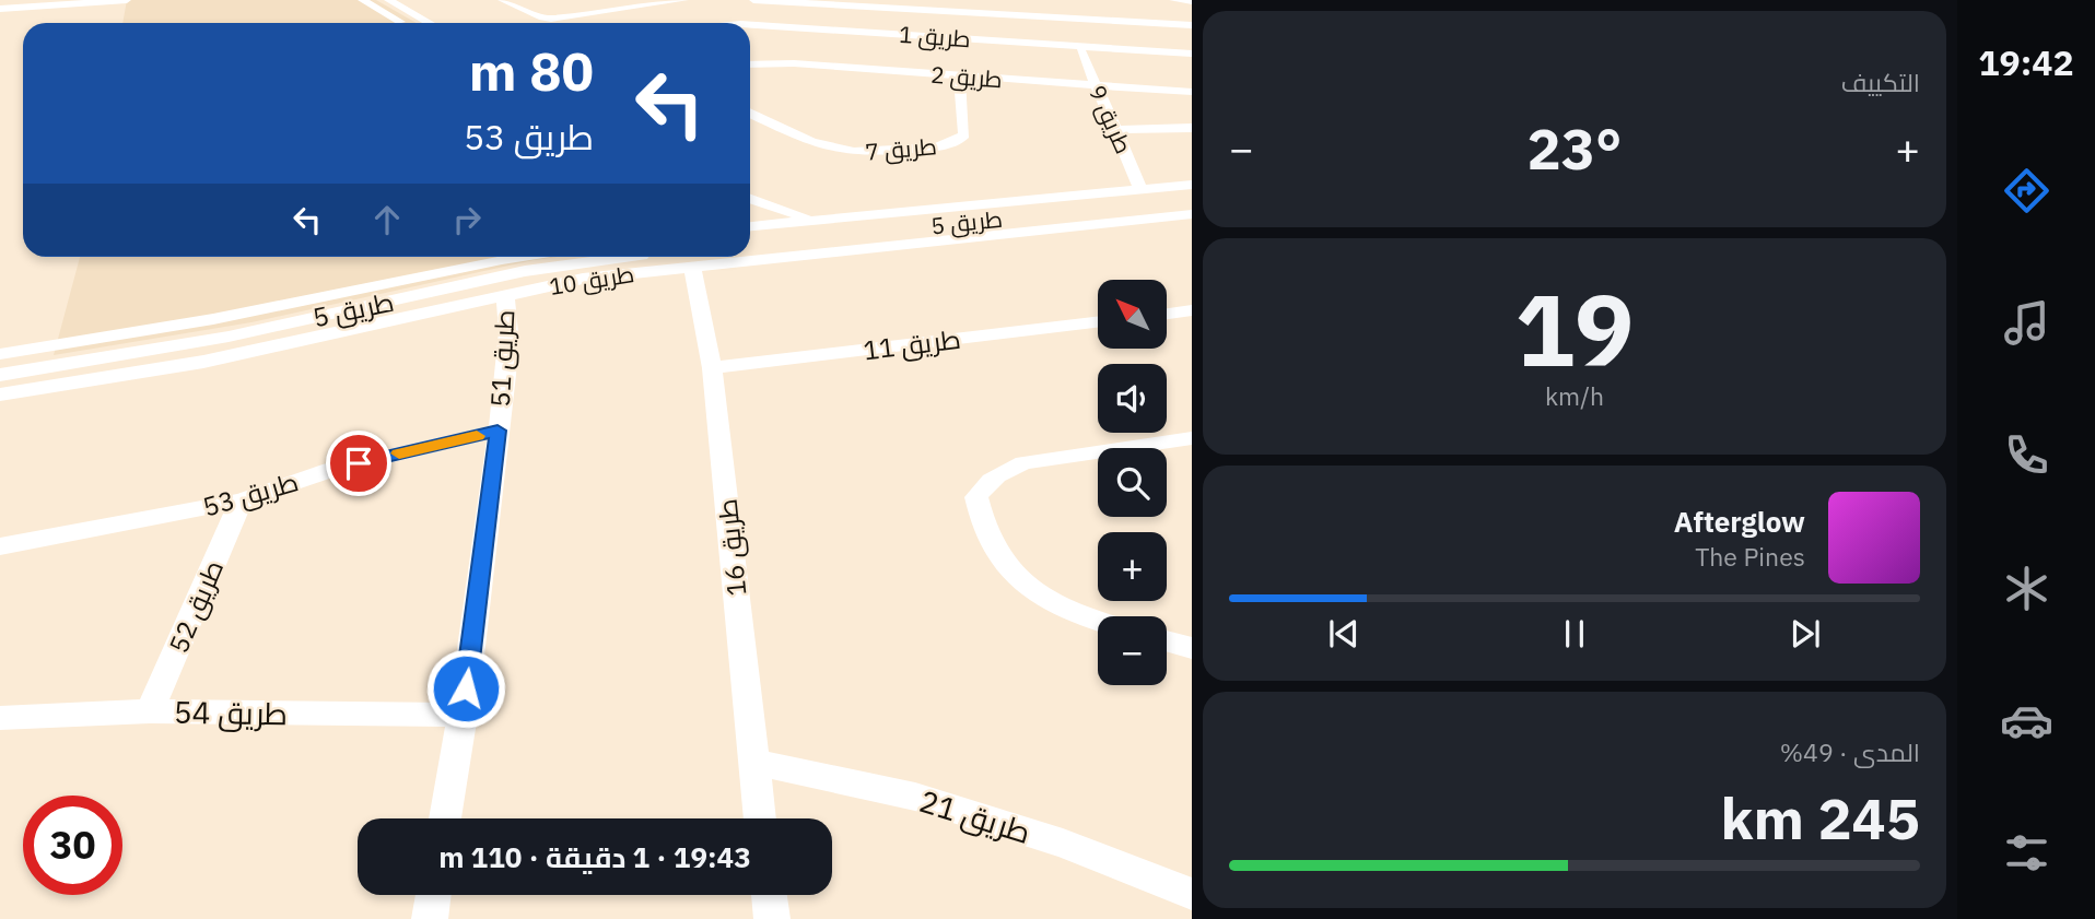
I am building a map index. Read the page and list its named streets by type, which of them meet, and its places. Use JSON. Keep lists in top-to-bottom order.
{
  "streets": {
    "street": [
      "طريق 1",
      "طريق 2",
      "طريق 9",
      "طريق 7",
      "طريق 5",
      "طريق 11",
      "طريق 51",
      "طريق 53",
      "طريق 16",
      "طريق 52",
      "طريق 54",
      "طريق 21"
    ]
  },
  "crossings": [
    ["طريق 1", "طريق 9"],
    ["طريق 2", "طريق 9"],
    ["طريق 2", "طريق 7"],
    ["طريق 9", "طريق 5"],
    ["طريق 5", "طريق 51"],
    ["طريق 5", "طريق 16"],
    ["طريق 11", "طريق 16"],
    ["طريق 51", "طريق 53"],
    ["طريق 51", "طريق 54"],
    ["طريق 53", "طريق 52"],
    ["طريق 16", "طريق 21"],
    ["طريق 52", "طريق 54"]
  ],
  "north": "top left",
  "page": {
    "tabs": "19:42",
    "tile": [
      "التكييف",
      ["19", "km/h"],
      ["المدى · 49%", "245 km"]
    ],
    "turn": ["80 m", "طريق 53"],
    "heat": ["−", "23°", "+"],
    "map_buttons": ["+", "−"],
    "song": ["Afterglow", "The Pines"],
    "limit": "30",
    "trip": "19:43 · 1 دقيقة · 110 m"
  }
}
